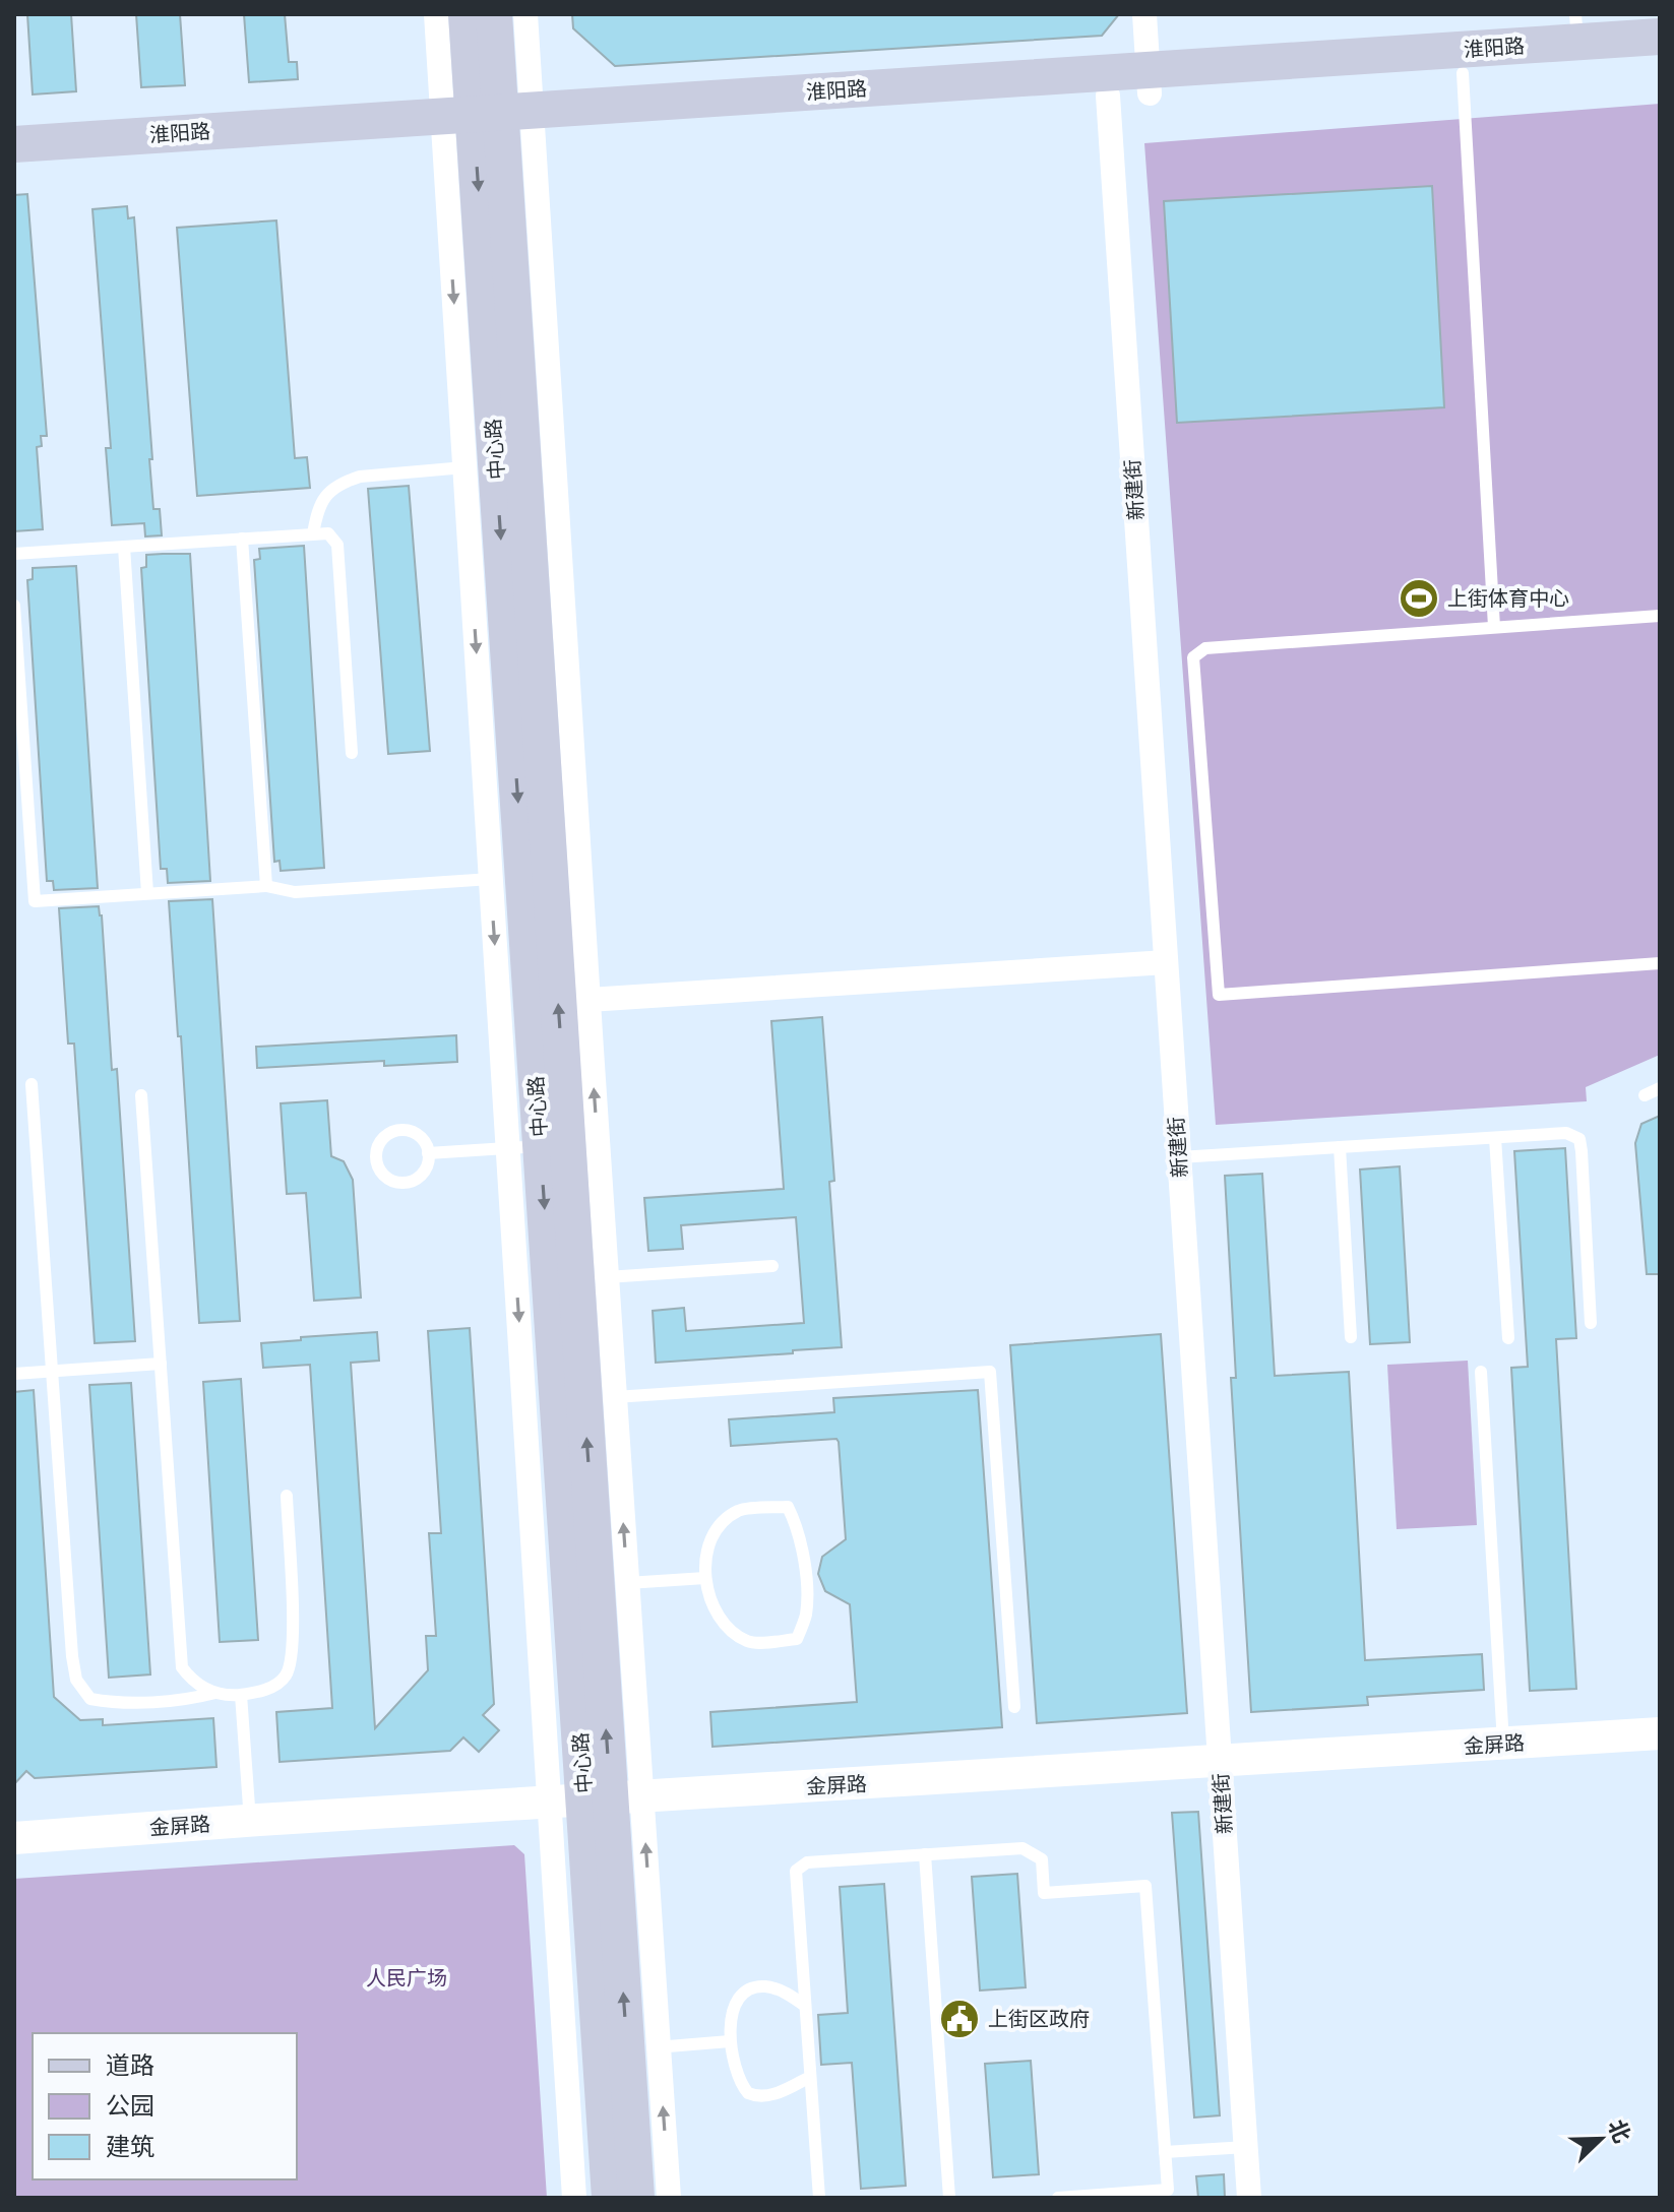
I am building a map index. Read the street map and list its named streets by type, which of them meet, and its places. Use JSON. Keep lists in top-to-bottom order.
{
  "streets": {
    "main road": ["淮阳路", "中心路"],
    "street": ["新建街", "金屏路"]
  },
  "crossings": [
    ["淮阳路", "中心路"],
    ["淮阳路", "新建街"],
    ["中心路", "金屏路"],
    ["新建街", "金屏路"]
  ],
  "parks": ["人民广场"],
  "places": {
    "sports": ["上街体育中心"],
    "public building": ["上街区政府"]
  },
  "legend": ["道路", "公园", "建筑"],
  "north": "top right"
}
